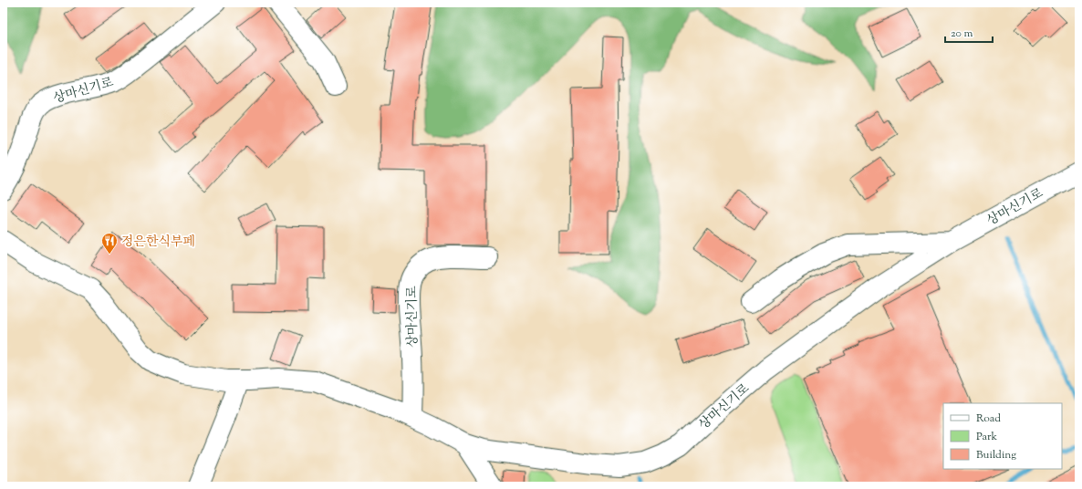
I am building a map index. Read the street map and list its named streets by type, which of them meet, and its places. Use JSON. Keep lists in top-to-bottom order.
{
  "streets": {
    "street": ["상마신기로"]
  },
  "places": {
    "restaurant": ["정은한식부페"]
  },
  "legend": ["Road", "Park", "Building"],
  "scale_bar": "20 m"
}
